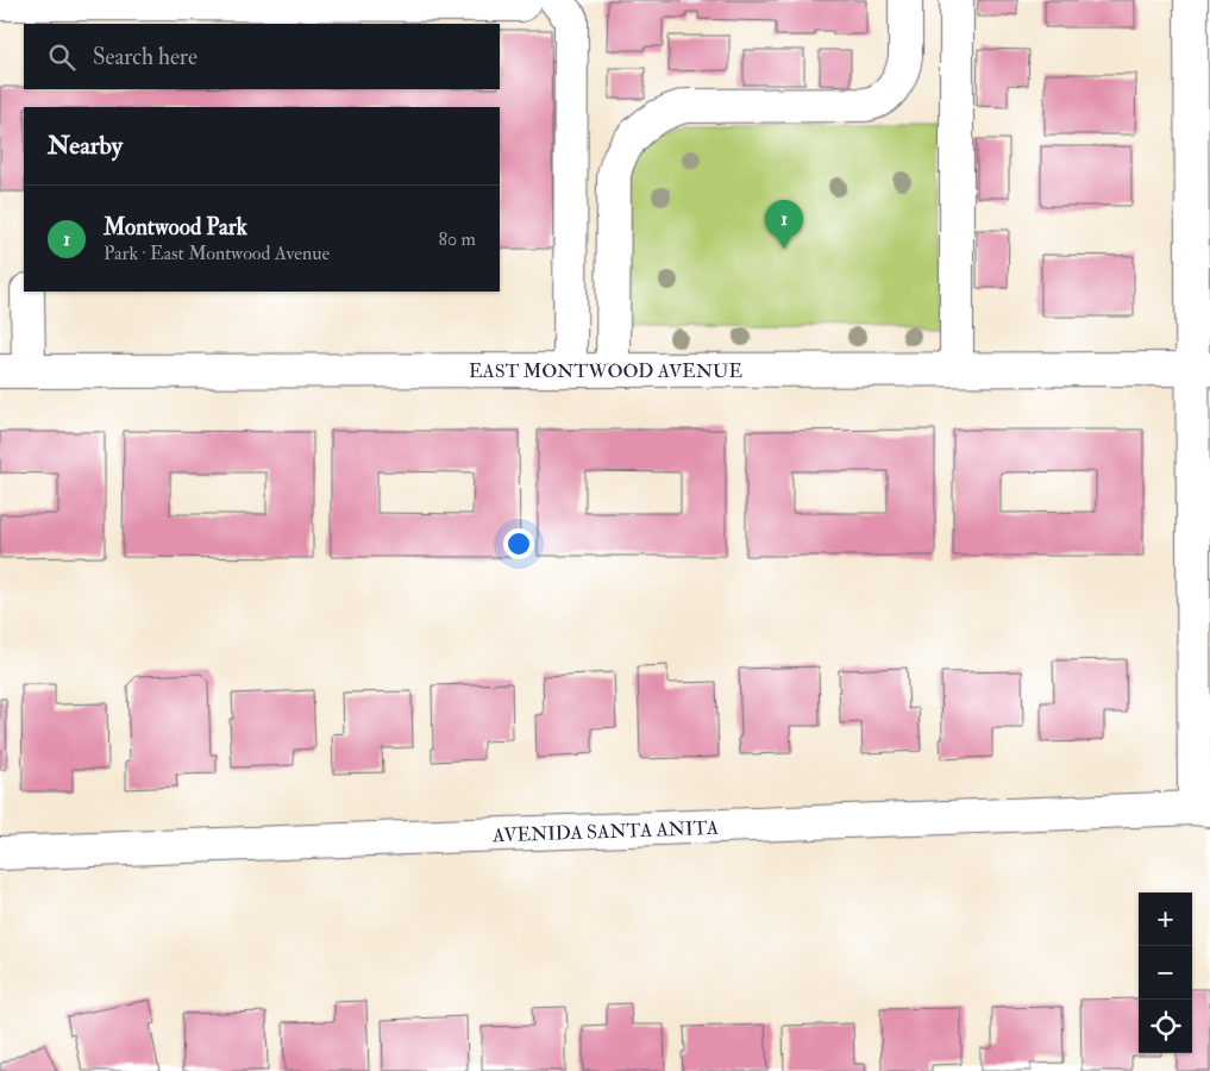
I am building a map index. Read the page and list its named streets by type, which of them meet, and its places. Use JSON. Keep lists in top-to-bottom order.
{
  "streets": {
    "street": ["EAST MONTWOOD AVENUE", "AVENIDA SANTA ANITA"]
  },
  "page": {
    "search": "Search here",
    "heading": "Nearby",
    "list": [
      {
        "mark": "1",
        "name": "Montwood Park",
        "note": "Park · East Montwood Avenue",
        "value": "80 m"
      }
    ],
    "pins": "1",
    "map_buttons": ["+", "−"]
  }
}
